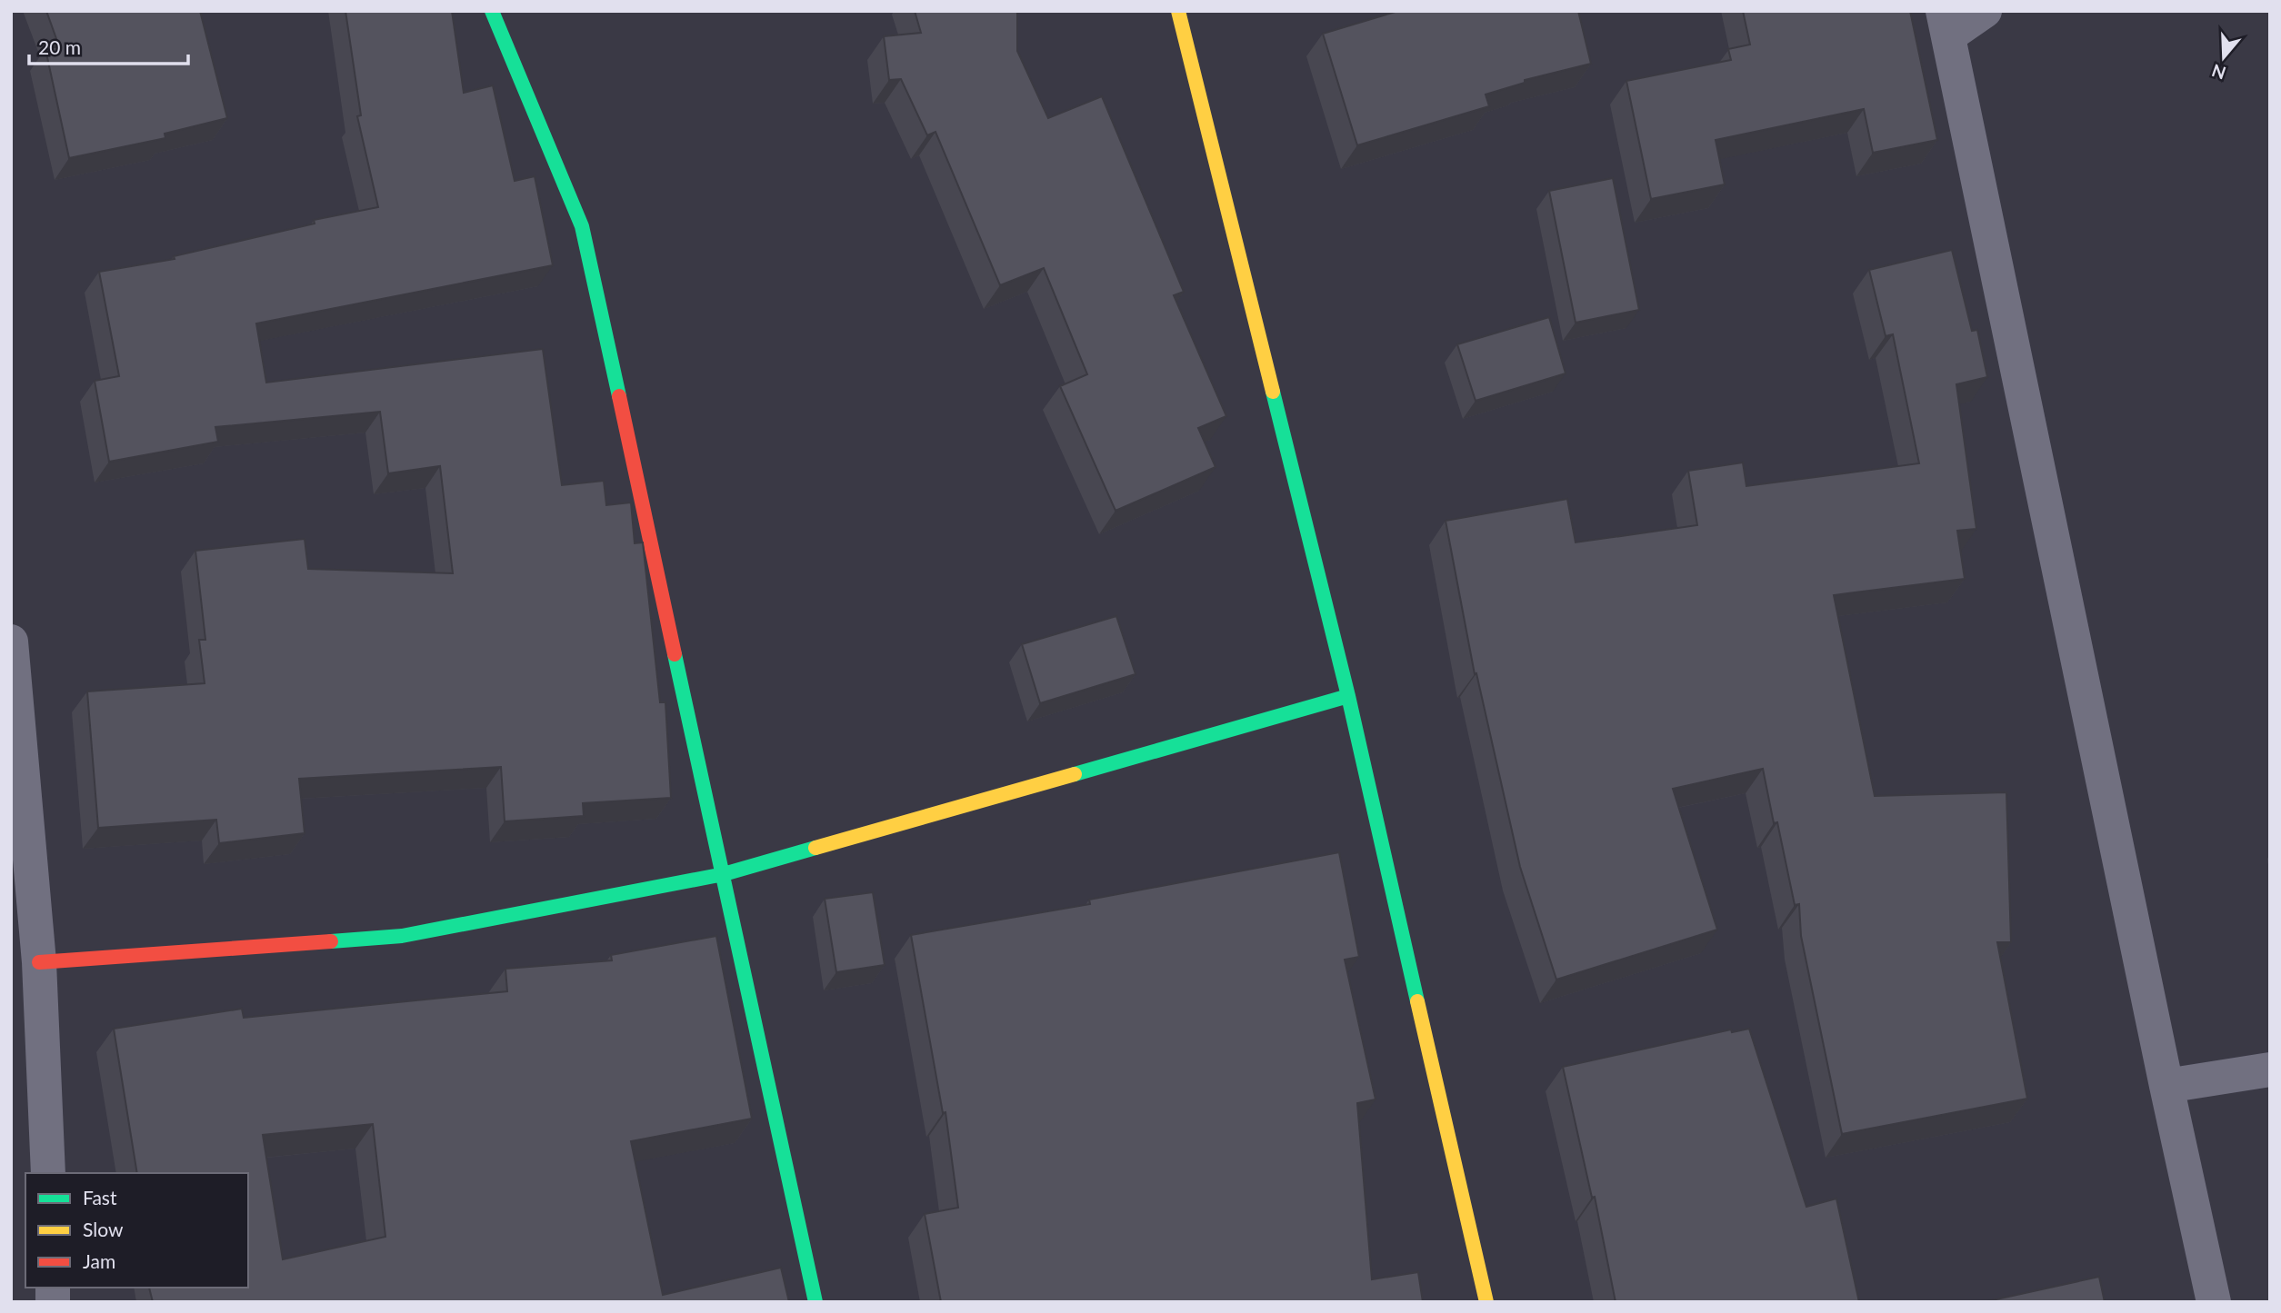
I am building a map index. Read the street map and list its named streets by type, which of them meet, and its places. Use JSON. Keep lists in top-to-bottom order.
{
  "legend": ["Fast", "Slow", "Jam"],
  "scale_bar": "20 m",
  "north": "bottom"
}
